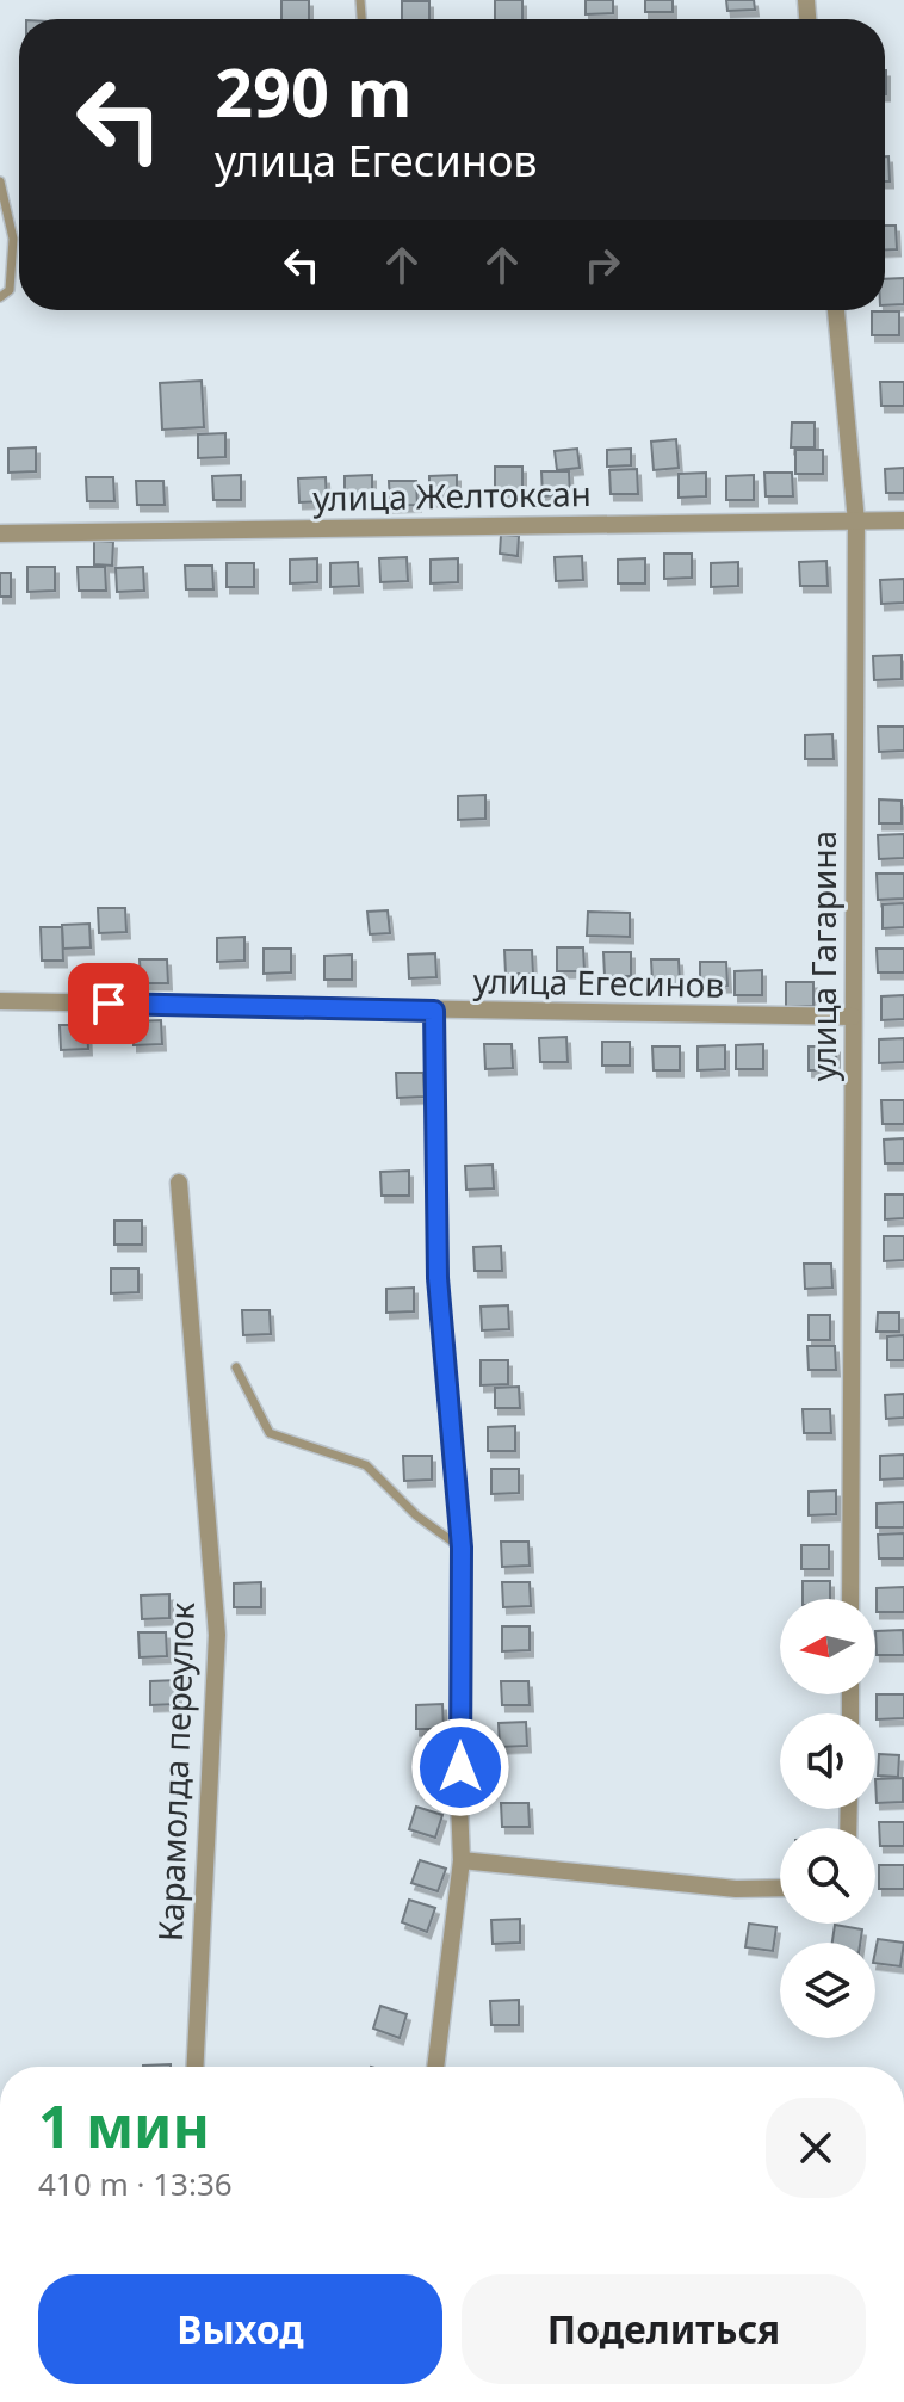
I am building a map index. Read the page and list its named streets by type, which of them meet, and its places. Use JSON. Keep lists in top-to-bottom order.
{
  "streets": {
    "street": [
      "улица Желтоксан",
      "улица Гагарина",
      "улица Егесинов",
      "Карамолда переулок"
    ]
  },
  "crossings": [
    ["улица Желтоксан", "улица Гагарина"],
    ["улица Гагарина", "улица Егесинов"]
  ],
  "north": "left",
  "page": {
    "turn": ["290 m", "улица Егесинов"],
    "heading": ["1 мин", "410 m · 13:36"],
    "buttons": ["Выход", "Поделиться"]
  }
}
